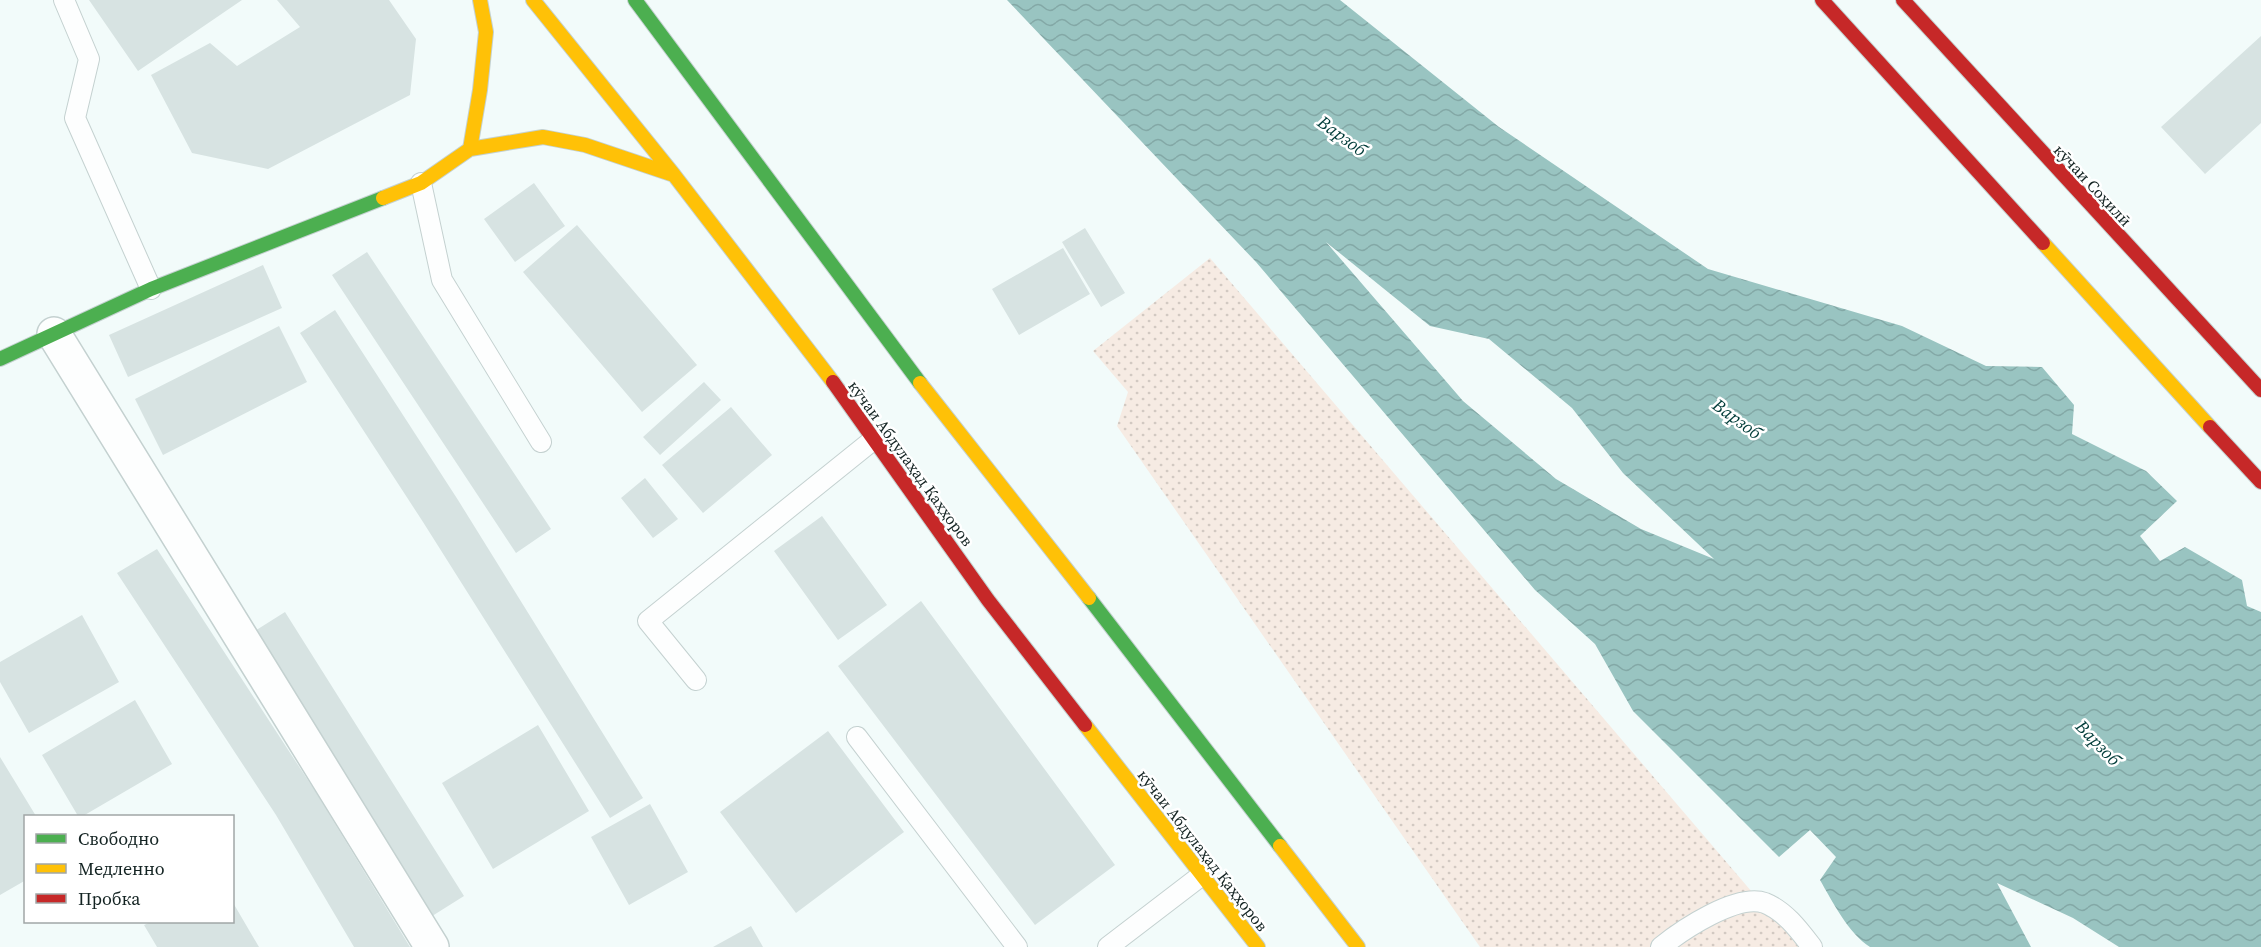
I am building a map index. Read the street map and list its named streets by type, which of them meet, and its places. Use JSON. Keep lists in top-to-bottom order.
{
  "streets": {
    "main road": ["кӯчаи Соҳилӣ", "кӯчаи Абдулаҳад Қаҳҳоров"]
  },
  "water": ["Варзоб"],
  "legend": ["Свободно", "Медленно", "Пробка"]
}
